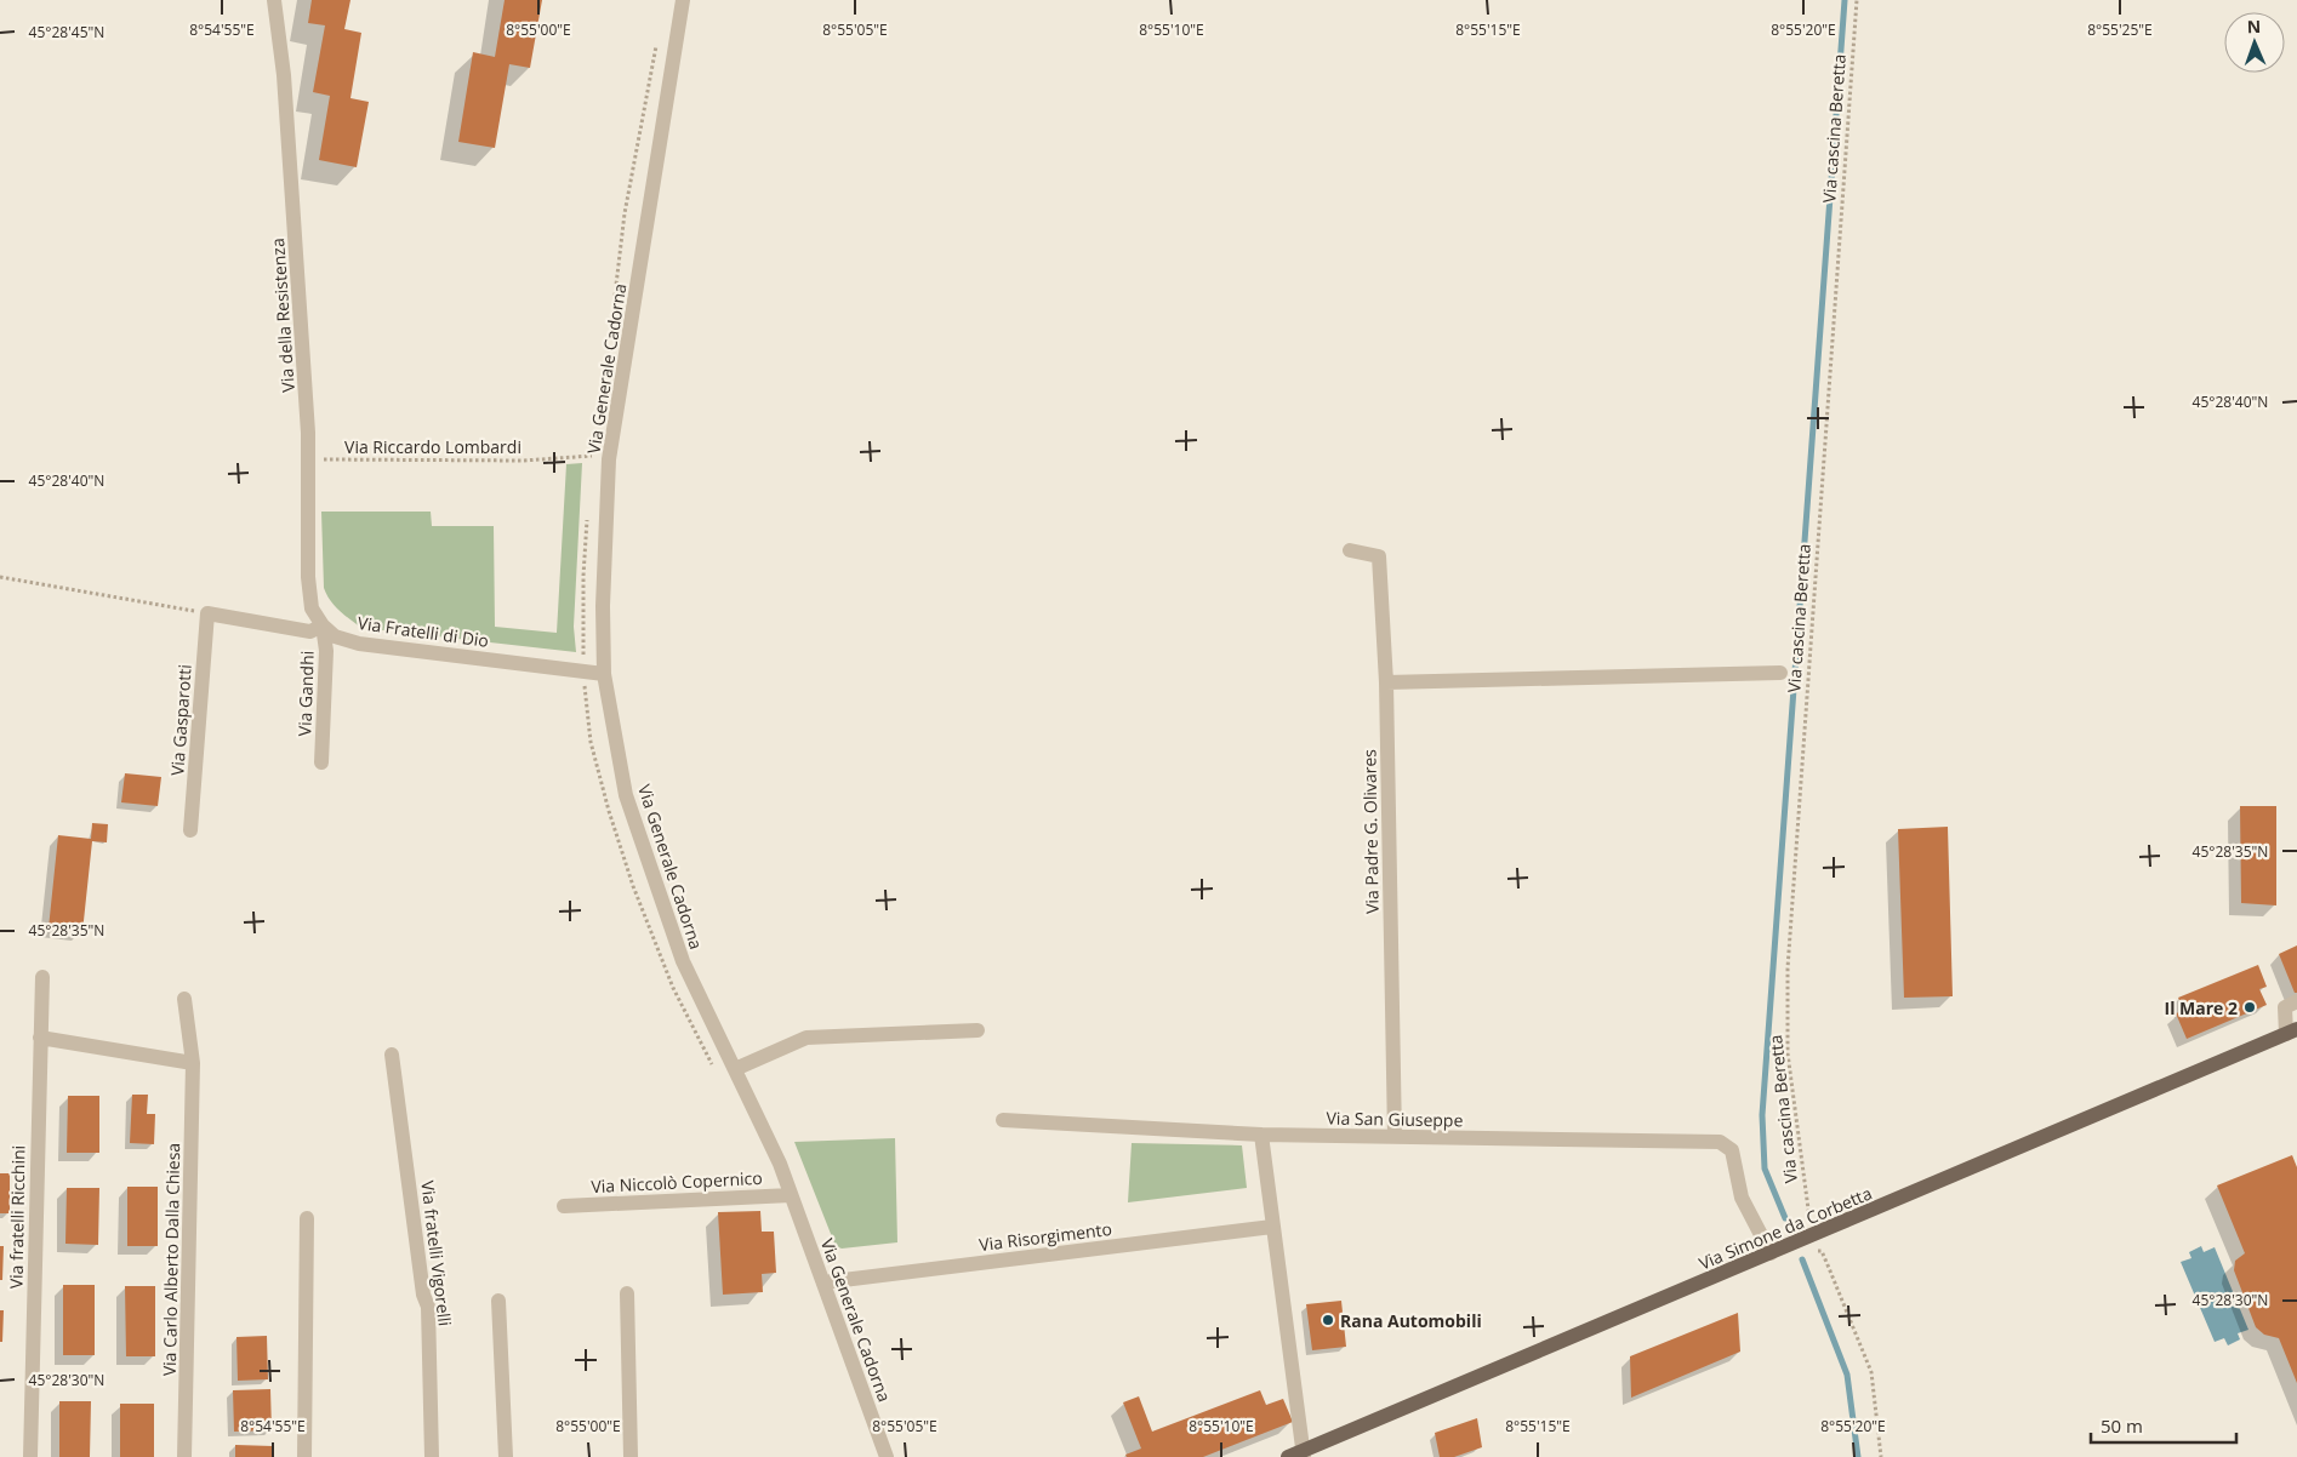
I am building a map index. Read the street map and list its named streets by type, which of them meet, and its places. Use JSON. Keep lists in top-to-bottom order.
{
  "streets": {
    "main road": ["Via Simone da Corbetta"],
    "street": [
      "Via della Resistenza",
      "Via Generale Cadorna",
      "Via Fratelli di Dio",
      "Via Gandhi",
      "Via Gasparotti",
      "Via Padre G. Olivares",
      "Via San Giuseppe",
      "Via Niccolò Copernico",
      "Via fratelli Ricchini",
      "Via Risorgimento",
      "Via fratelli Vigorelli",
      "Via Carlo Alberto Dalla Chiesa"
    ],
    "path": ["Via cascina Beretta", "Via Riccardo Lombardi"]
  },
  "crossings": [
    ["Via cascina Beretta", "Via Simone da Corbetta"],
    ["Via della Resistenza", "Via Riccardo Lombardi"],
    ["Via della Resistenza", "Via Fratelli di Dio"],
    ["Via della Resistenza", "Via Gandhi"],
    ["Via Generale Cadorna", "Via Fratelli di Dio"],
    ["Via Generale Cadorna", "Via Niccolò Copernico"],
    ["Via Generale Cadorna", "Via Risorgimento"],
    ["Via Fratelli di Dio", "Via Gandhi"],
    ["Via Padre G. Olivares", "Via San Giuseppe"],
    ["Via San Giuseppe", "Via Simone da Corbetta"]
  ],
  "places": ["Il Mare 2", "Rana Automobili"],
  "scale_bar": "50 m",
  "north": "top",
  "coordinates": [
    "8°54'55\"E",
    "8°55'00\"E",
    "8°55'05\"E",
    "8°55'10\"E",
    "8°55'15\"E",
    "8°55'20\"E",
    "8°55'25\"E",
    "45°28'45\"N",
    "45°28'40\"N",
    "45°28'35\"N",
    "45°28'30\"N"
  ]
}
